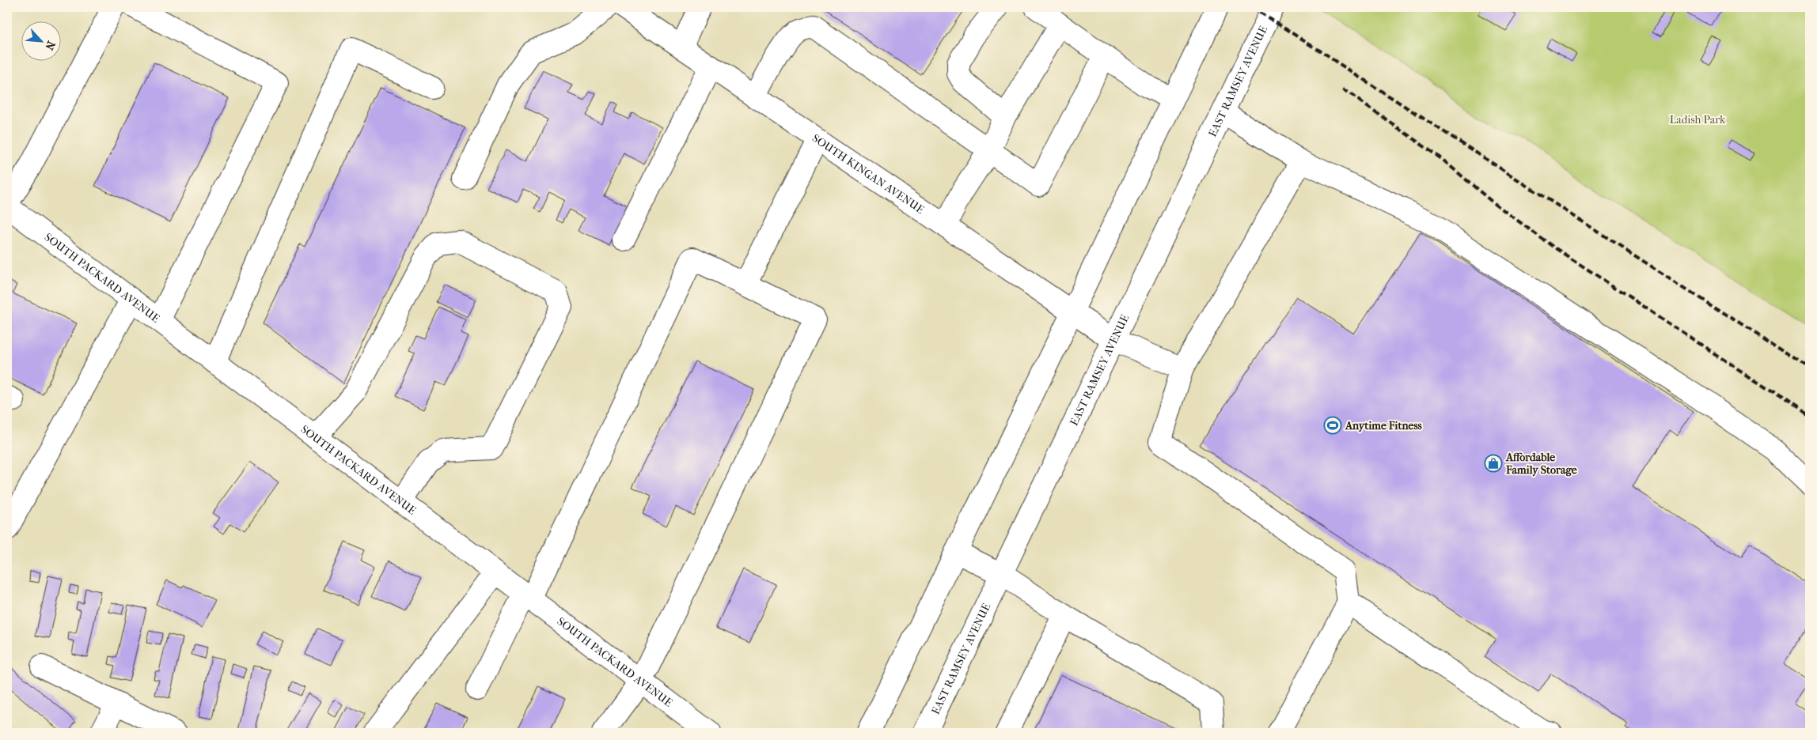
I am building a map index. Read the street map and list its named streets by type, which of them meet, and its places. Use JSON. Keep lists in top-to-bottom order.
{
  "streets": {
    "street": ["EAST RAMSEY AVENUE", "SOUTH KINGAN AVENUE", "SOUTH PACKARD AVENUE"]
  },
  "crossings": [
    ["EAST RAMSEY AVENUE", "SOUTH KINGAN AVENUE"]
  ],
  "parks": ["Ladish Park"],
  "places": {
    "sports": ["Anytime Fitness"],
    "shop": ["Affordable Family Storage"]
  },
  "north": "bottom right"
}
